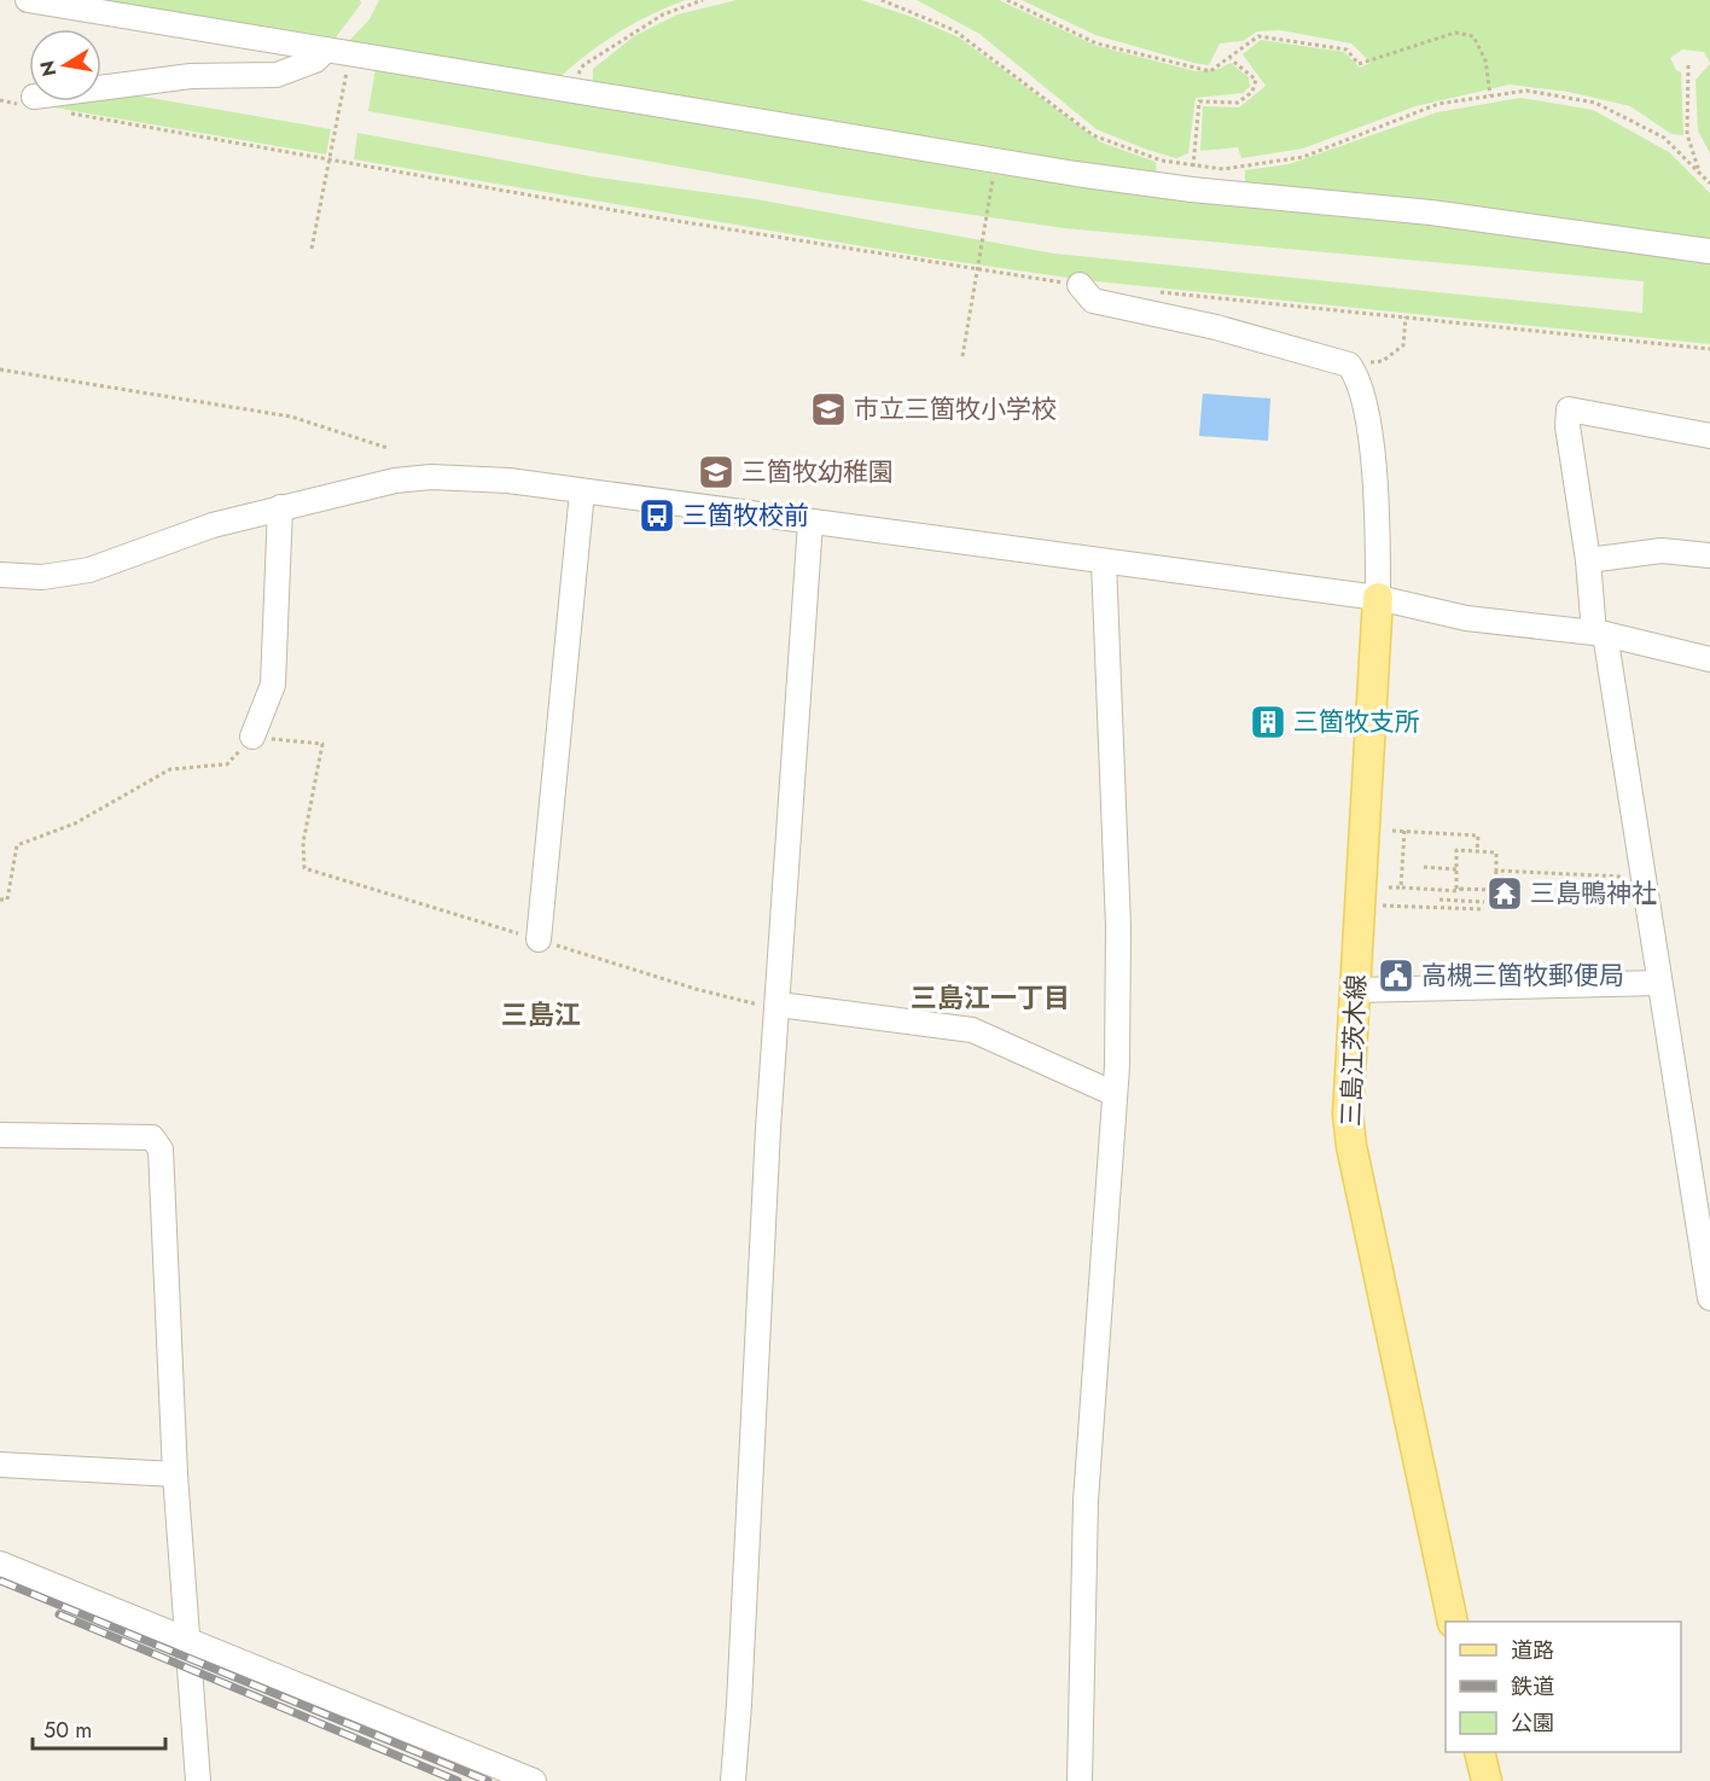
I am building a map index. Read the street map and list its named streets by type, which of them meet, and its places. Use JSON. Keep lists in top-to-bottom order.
{
  "streets": {
    "main road": ["三島江茨木線"]
  },
  "districts": ["三島江一丁目", "三島江"],
  "places": {
    "school or university": ["市立三箇牧小学校", "三箇牧幼稚園"],
    "bus stop": ["三箇牧校前"],
    "building": ["三箇牧支所"],
    "temple": ["三島鴨神社"],
    "public building": ["高槻三箇牧郵便局"]
  },
  "legend": ["道路", "鉄道", "公園"],
  "scale_bar": "50 m",
  "north": "left"
}
